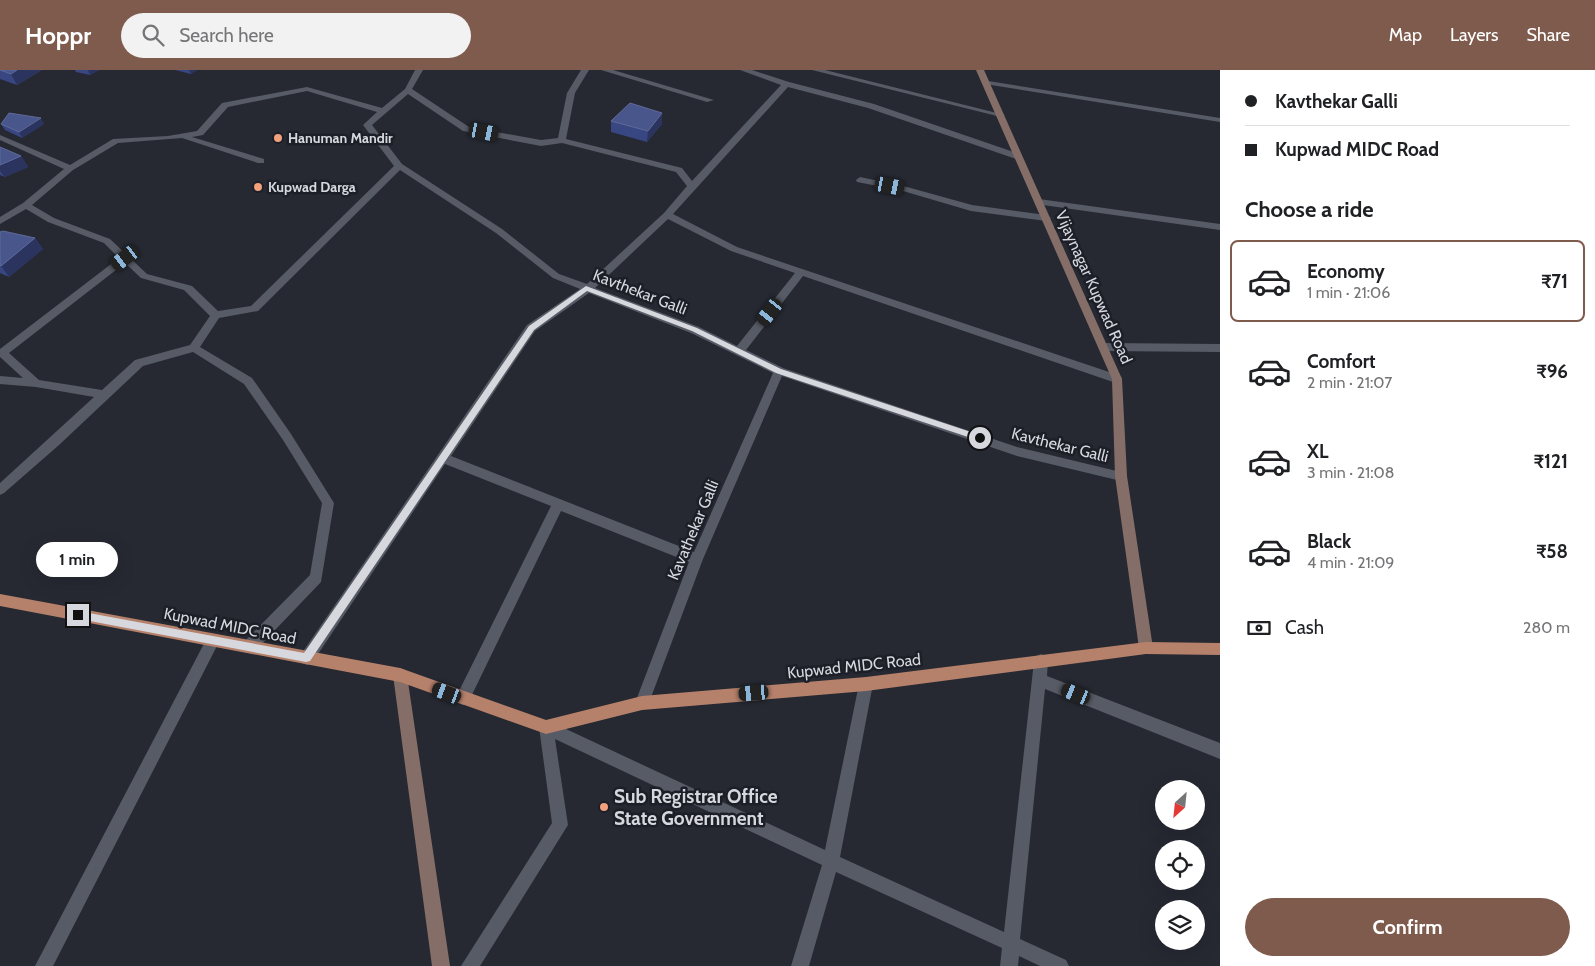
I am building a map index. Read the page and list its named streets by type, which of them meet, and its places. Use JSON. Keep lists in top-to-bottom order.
{
  "streets": {
    "main road": ["Kupwad MIDC Road"],
    "street": ["Vijaynagar Kupwad Road", "Kavthekar Galli", "Kavathekar Galli"]
  },
  "crossings": [
    ["Vijaynagar Kupwad Road", "Kavthekar Galli"],
    ["Vijaynagar Kupwad Road", "Kupwad MIDC Road"],
    ["Kavthekar Galli", "Kavathekar Galli"],
    ["Kavathekar Galli", "Kupwad MIDC Road"]
  ],
  "places": ["Hanuman Mandir", "Kupwad Darga", "Sub Registrar Office State Government"],
  "north": "bottom left",
  "page": {
    "header": "Hoppr",
    "search": "Search here",
    "nav": ["Map", "Layers", "Share"],
    "banner": ["Kavthekar Galli", "Kupwad MIDC Road"],
    "heading": "Choose a ride",
    "list": [
      {
        "name": "Economy",
        "note": "1 min · 21:06",
        "value": "₹71"
      },
      {
        "name": "Comfort",
        "note": "2 min · 21:07",
        "value": "₹96"
      },
      {
        "name": "XL",
        "note": "3 min · 21:08",
        "value": "₹121"
      },
      {
        "name": "Black",
        "note": "4 min · 21:09",
        "value": "₹58"
      }
    ],
    "bubble": "1 min",
    "pay": ["Cash", "280 m"],
    "buttons": "Confirm"
  }
}
